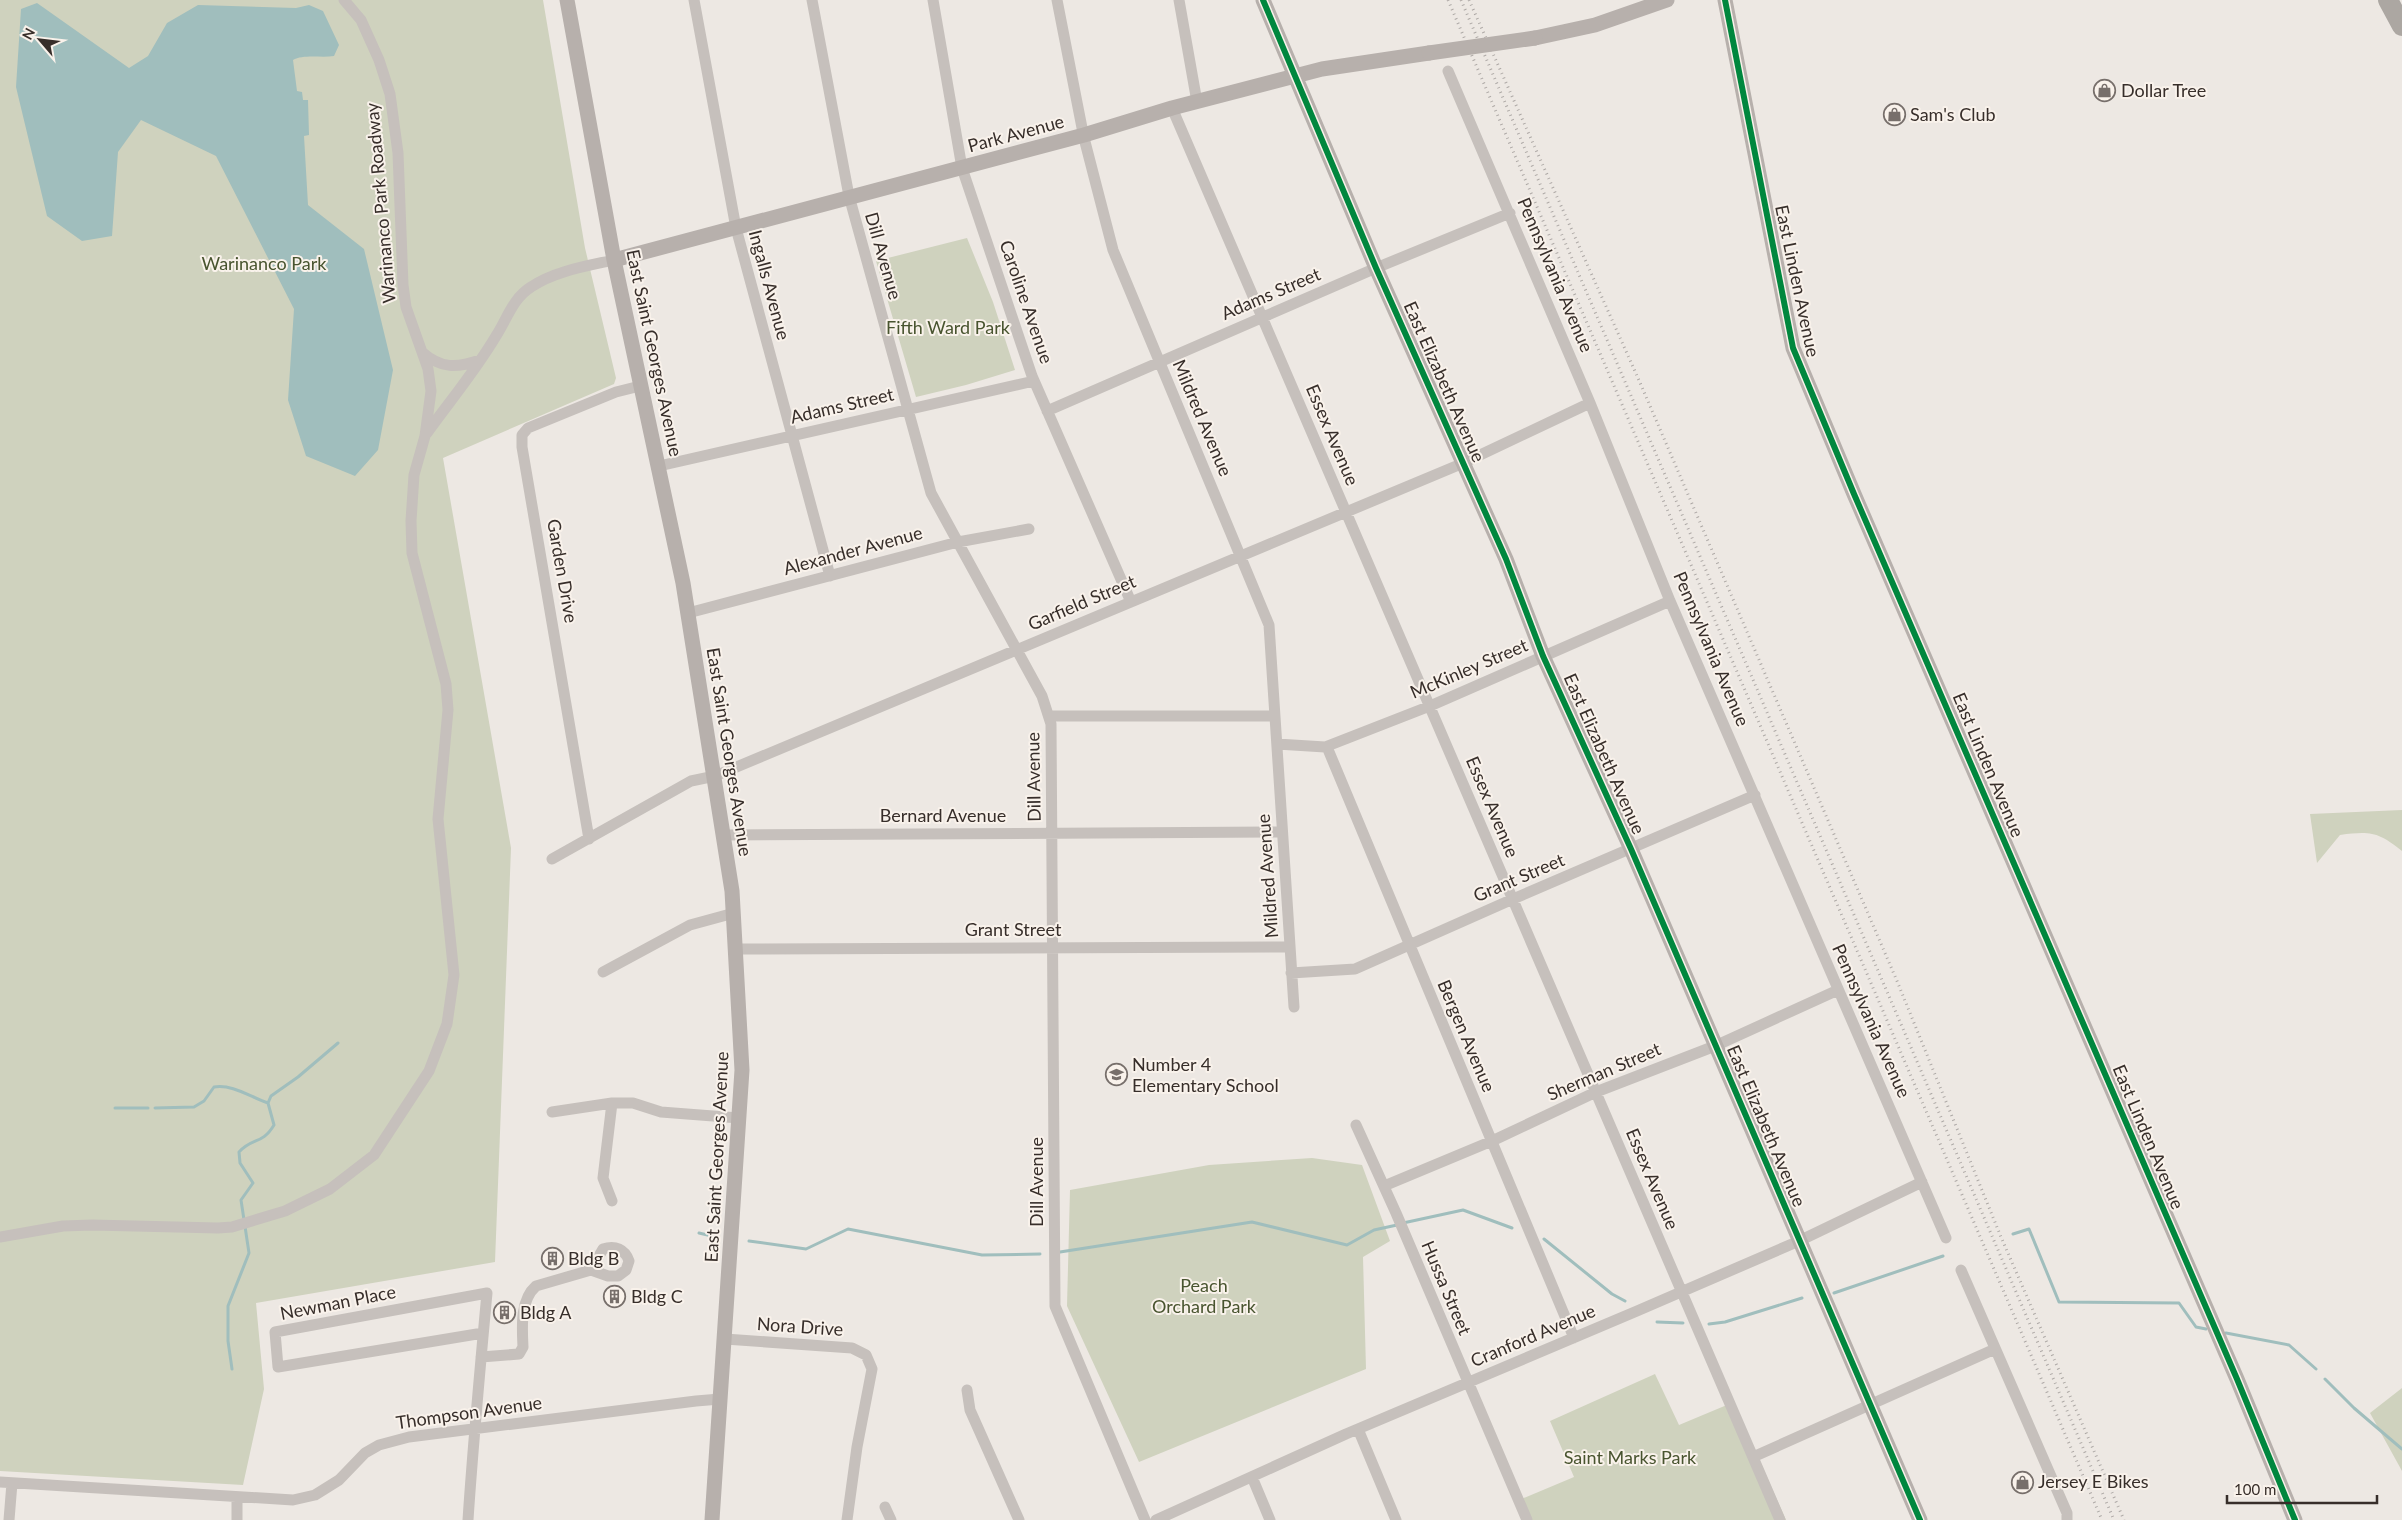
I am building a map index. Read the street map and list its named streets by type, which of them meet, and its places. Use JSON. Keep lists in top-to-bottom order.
{
  "streets": {
    "street": [
      "Park Avenue",
      "Warinanco Park Roadway",
      "Dill Avenue",
      "Pennsylvania Avenue",
      "East Linden Avenue",
      "Ingalls Avenue",
      "Adams Street",
      "Caroline Avenue",
      "East Saint Georges Avenue",
      "East Elizabeth Avenue",
      "Mildred Avenue",
      "Essex Avenue",
      "Alexander Avenue",
      "Garden Drive",
      "Garfield Street",
      "McKinley Street",
      "Bernard Avenue",
      "Grant Street",
      "Bergen Avenue",
      "Sherman Street",
      "Hussa Street",
      "Newman Place",
      "Nora Drive",
      "Cranford Avenue",
      "Thompson Avenue"
    ]
  },
  "crossings": [
    ["Park Avenue", "Warinanco Park Roadway"],
    ["Park Avenue", "Dill Avenue"],
    ["Park Avenue", "Ingalls Avenue"],
    ["Park Avenue", "Caroline Avenue"],
    ["Park Avenue", "East Saint Georges Avenue"],
    ["Park Avenue", "East Elizabeth Avenue"],
    ["Park Avenue", "Mildred Avenue"],
    ["Park Avenue", "Essex Avenue"],
    ["Warinanco Park Roadway", "East Saint Georges Avenue"],
    ["Dill Avenue", "Adams Street"],
    ["Dill Avenue", "Alexander Avenue"],
    ["Dill Avenue", "Garfield Street"],
    ["Dill Avenue", "Bernard Avenue"],
    ["Dill Avenue", "Grant Street"],
    ["Pennsylvania Avenue", "Adams Street"],
    ["Pennsylvania Avenue", "Garfield Street"],
    ["Pennsylvania Avenue", "McKinley Street"],
    ["Pennsylvania Avenue", "Grant Street"],
    ["Pennsylvania Avenue", "Sherman Street"],
    ["Pennsylvania Avenue", "Cranford Avenue"],
    ["Ingalls Avenue", "Adams Street"],
    ["Ingalls Avenue", "Alexander Avenue"],
    ["Adams Street", "Caroline Avenue"],
    ["Adams Street", "East Saint Georges Avenue"],
    ["Adams Street", "East Elizabeth Avenue"],
    ["Adams Street", "Mildred Avenue"],
    ["Adams Street", "Essex Avenue"],
    ["Caroline Avenue", "Garfield Street"],
    ["East Saint Georges Avenue", "Alexander Avenue"],
    ["East Saint Georges Avenue", "Garden Drive"],
    ["East Saint Georges Avenue", "Garfield Street"],
    ["East Saint Georges Avenue", "Bernard Avenue"],
    ["East Saint Georges Avenue", "Grant Street"],
    ["East Saint Georges Avenue", "Nora Drive"],
    ["East Saint Georges Avenue", "Thompson Avenue"],
    ["East Elizabeth Avenue", "Garfield Street"],
    ["East Elizabeth Avenue", "McKinley Street"],
    ["East Elizabeth Avenue", "Grant Street"],
    ["East Elizabeth Avenue", "Sherman Street"],
    ["East Elizabeth Avenue", "Cranford Avenue"],
    ["Mildred Avenue", "Garfield Street"],
    ["Mildred Avenue", "McKinley Street"],
    ["Mildred Avenue", "Bernard Avenue"],
    ["Mildred Avenue", "Grant Street"],
    ["Essex Avenue", "Garfield Street"],
    ["Essex Avenue", "McKinley Street"],
    ["Essex Avenue", "Grant Street"],
    ["Essex Avenue", "Sherman Street"],
    ["Essex Avenue", "Cranford Avenue"],
    ["Garden Drive", "Garfield Street"],
    ["McKinley Street", "Bergen Avenue"],
    ["Grant Street", "Bergen Avenue"],
    ["Bergen Avenue", "Sherman Street"],
    ["Bergen Avenue", "Cranford Avenue"],
    ["Sherman Street", "Hussa Street"],
    ["Hussa Street", "Cranford Avenue"],
    ["Newman Place", "Thompson Avenue"]
  ],
  "parks": [
    "Warinanco Park",
    "Fifth Ward Park",
    "Peach Orchard Park",
    "Saint Marks Park"
  ],
  "places": {
    "shop": ["Dollar Tree", "Sam's Club", "Jersey E Bikes"],
    "school or university": ["Number 4 Elementary School"],
    "building": ["Bldg B", "Bldg C", "Bldg A"]
  },
  "scale_bar": "100 m",
  "north": "top left"
}
